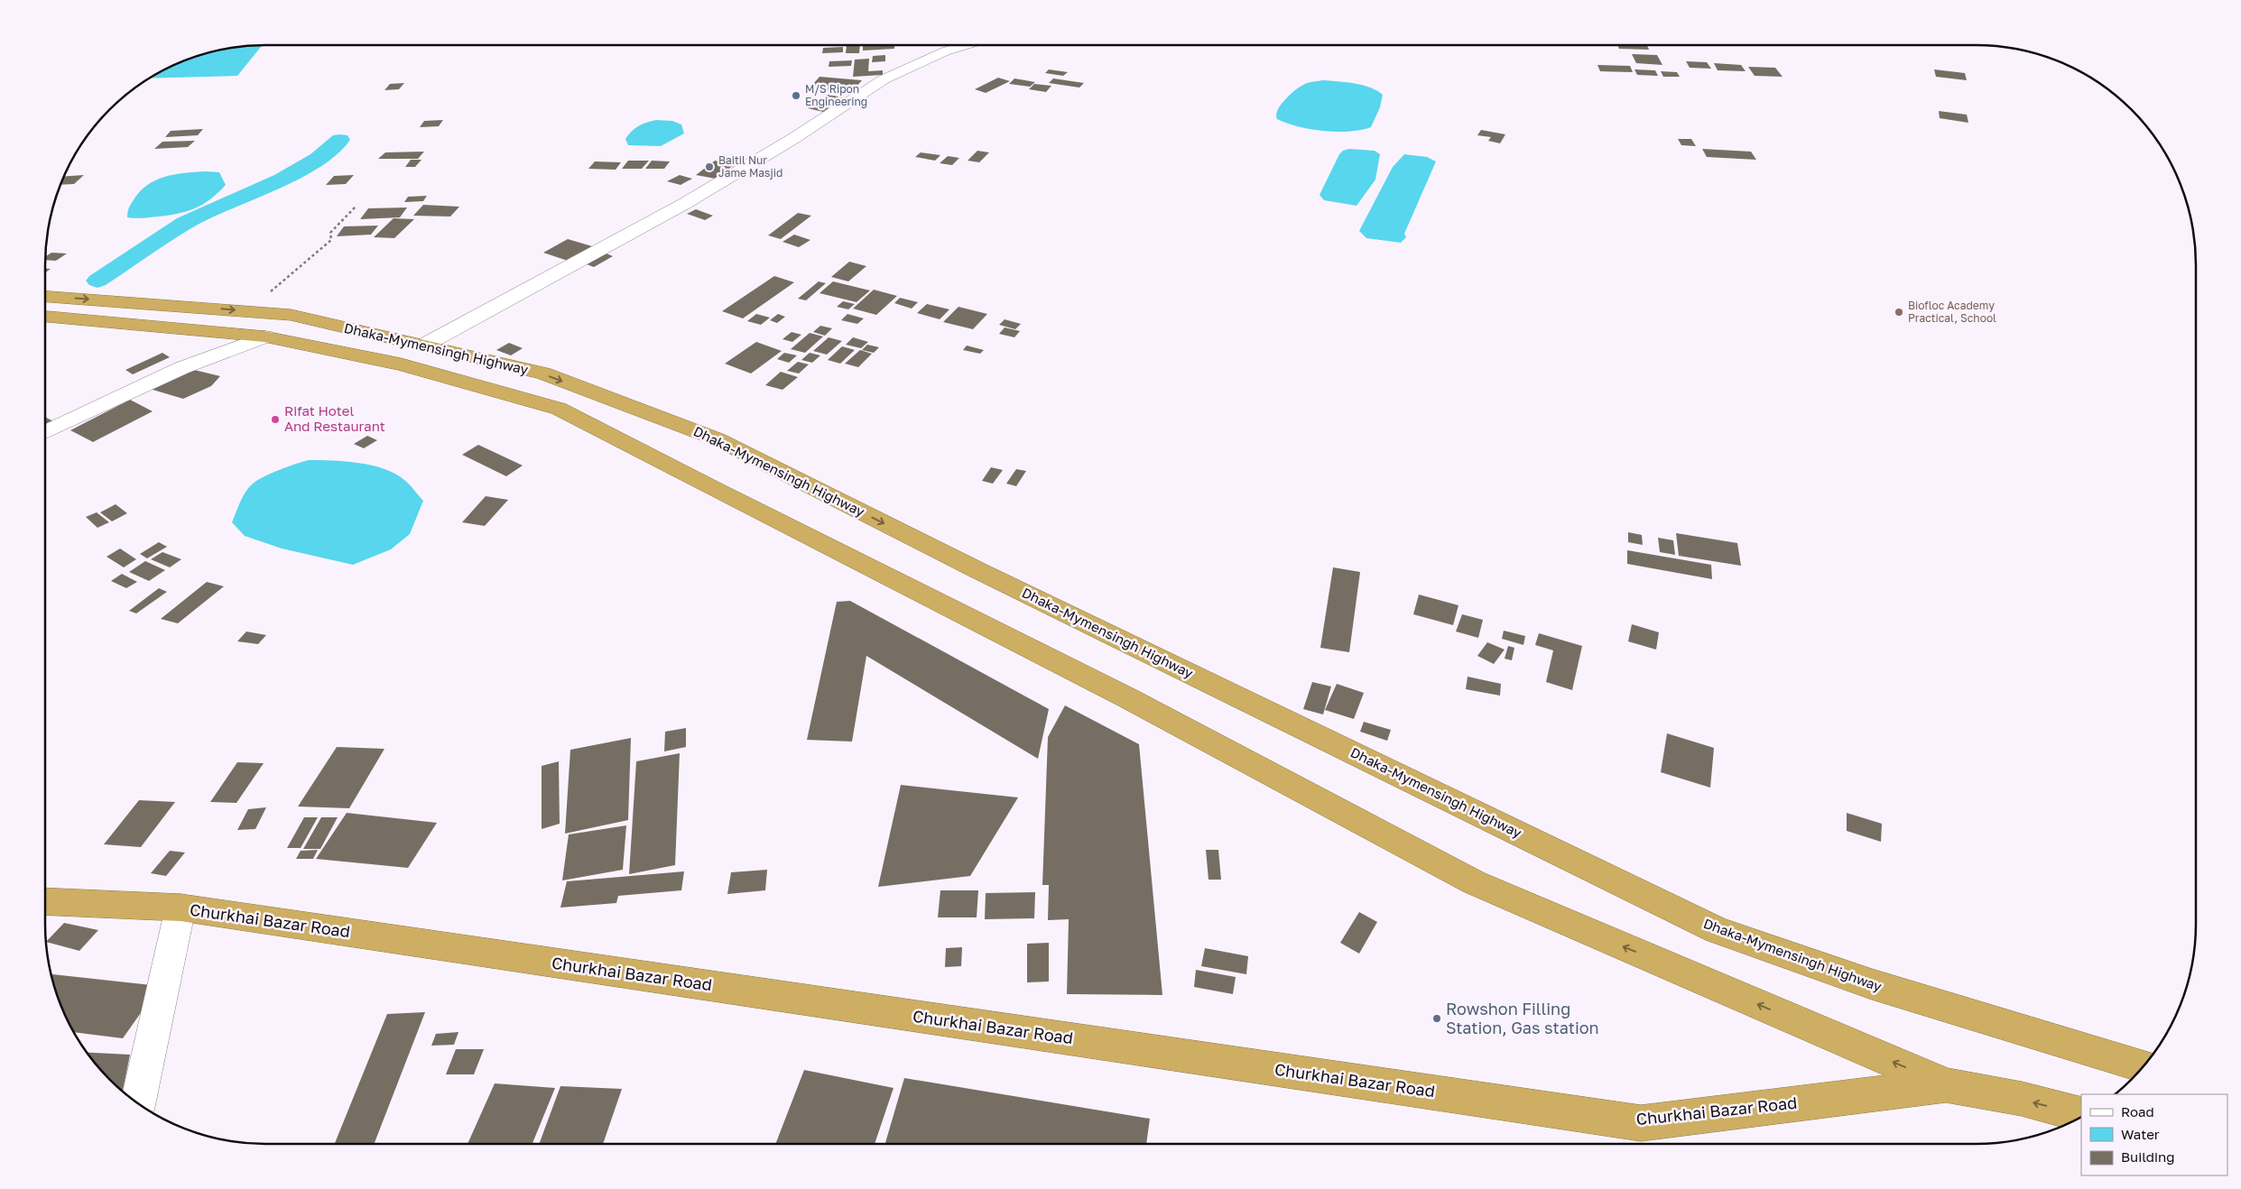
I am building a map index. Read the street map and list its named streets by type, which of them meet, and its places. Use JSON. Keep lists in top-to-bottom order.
{
  "streets": {
    "highway": ["Dhaka-Mymensingh Highway", "Churkhai Bazar Road"]
  },
  "crossings": [
    ["Dhaka-Mymensingh Highway", "Churkhai Bazar Road"]
  ],
  "places": [
    "M/S Ripon Engineering",
    "Baitil Nur Jame Masjid",
    "Biofloc Academy Practical, School",
    "Rifat Hotel And Restaurant",
    "Rowshon Filling Station, Gas station"
  ],
  "legend": ["Road", "Water", "Building"]
}
